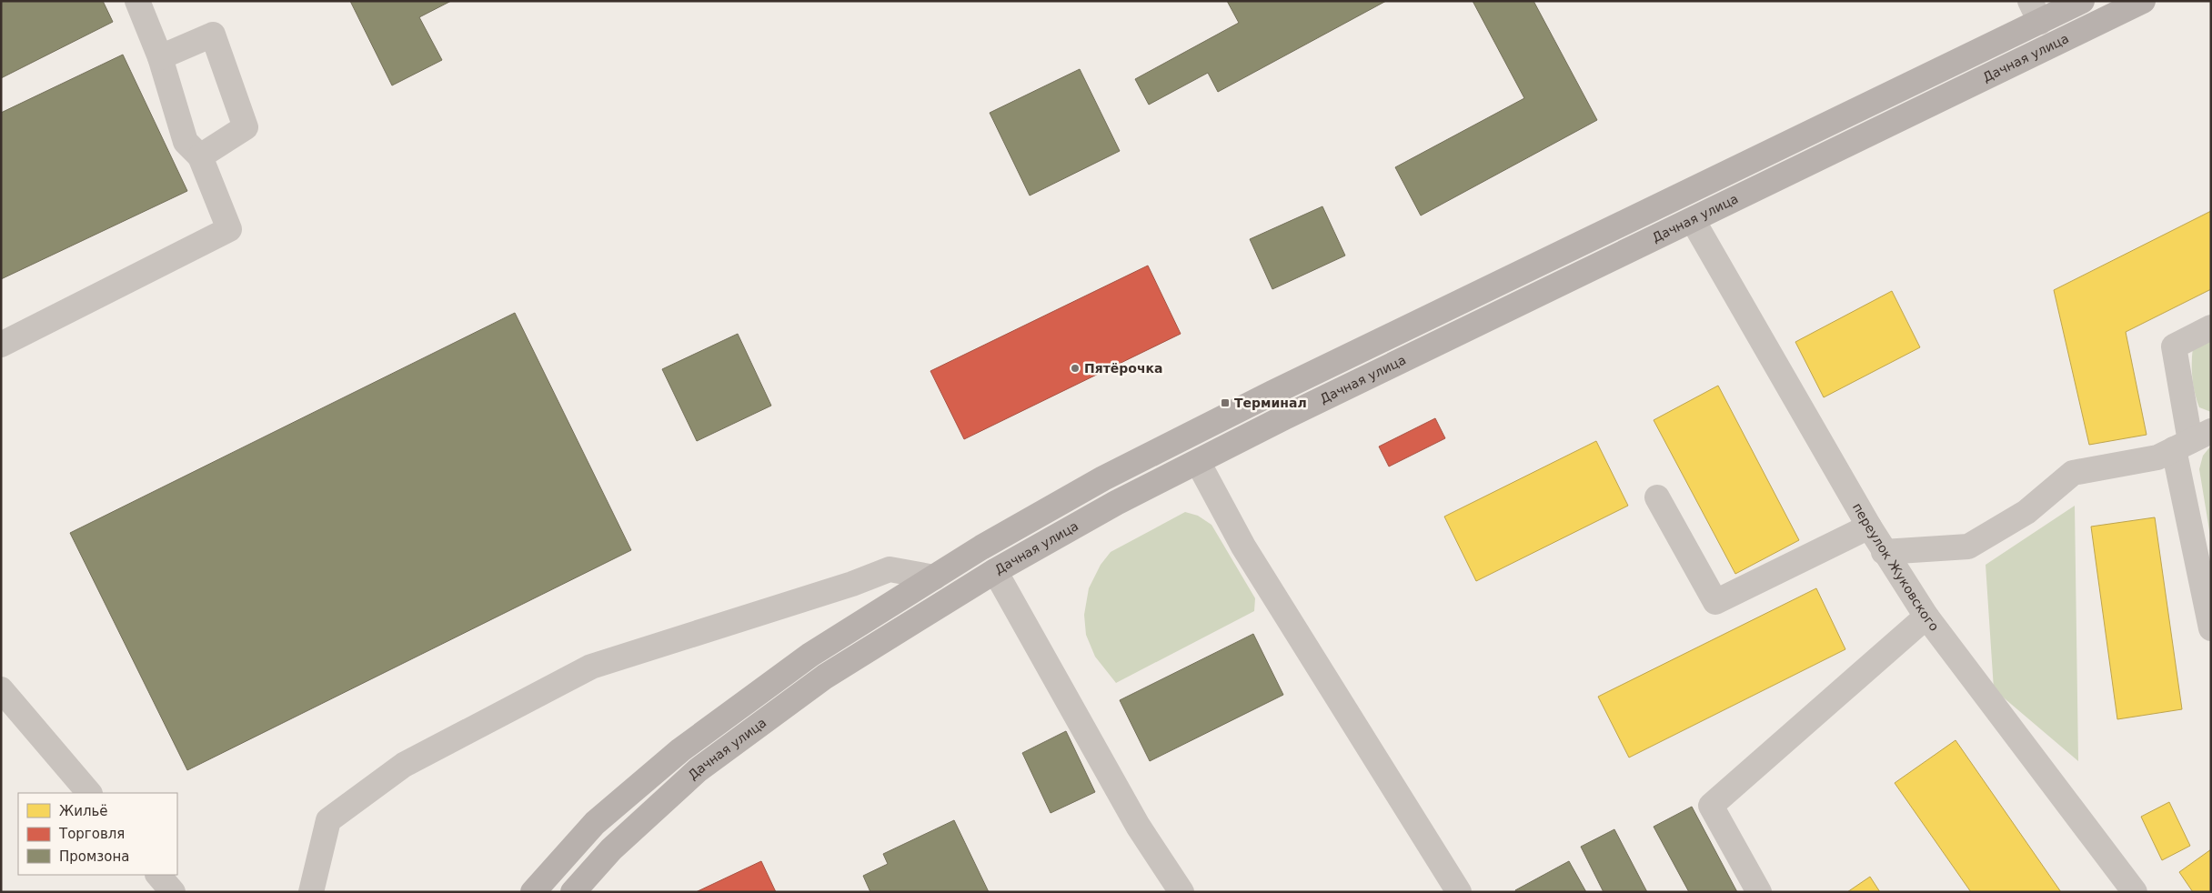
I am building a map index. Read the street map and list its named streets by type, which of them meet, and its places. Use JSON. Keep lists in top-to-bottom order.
{
  "streets": {
    "main road": ["Дачная улица"],
    "street": ["переулок Жуковского"]
  },
  "crossings": [
    ["Дачная улица", "переулок Жуковского"]
  ],
  "places": {
    "other": ["Пятёрочка"],
    "transit": ["Терминал"]
  },
  "legend": ["Жильё", "Торговля", "Промзона"]
}
